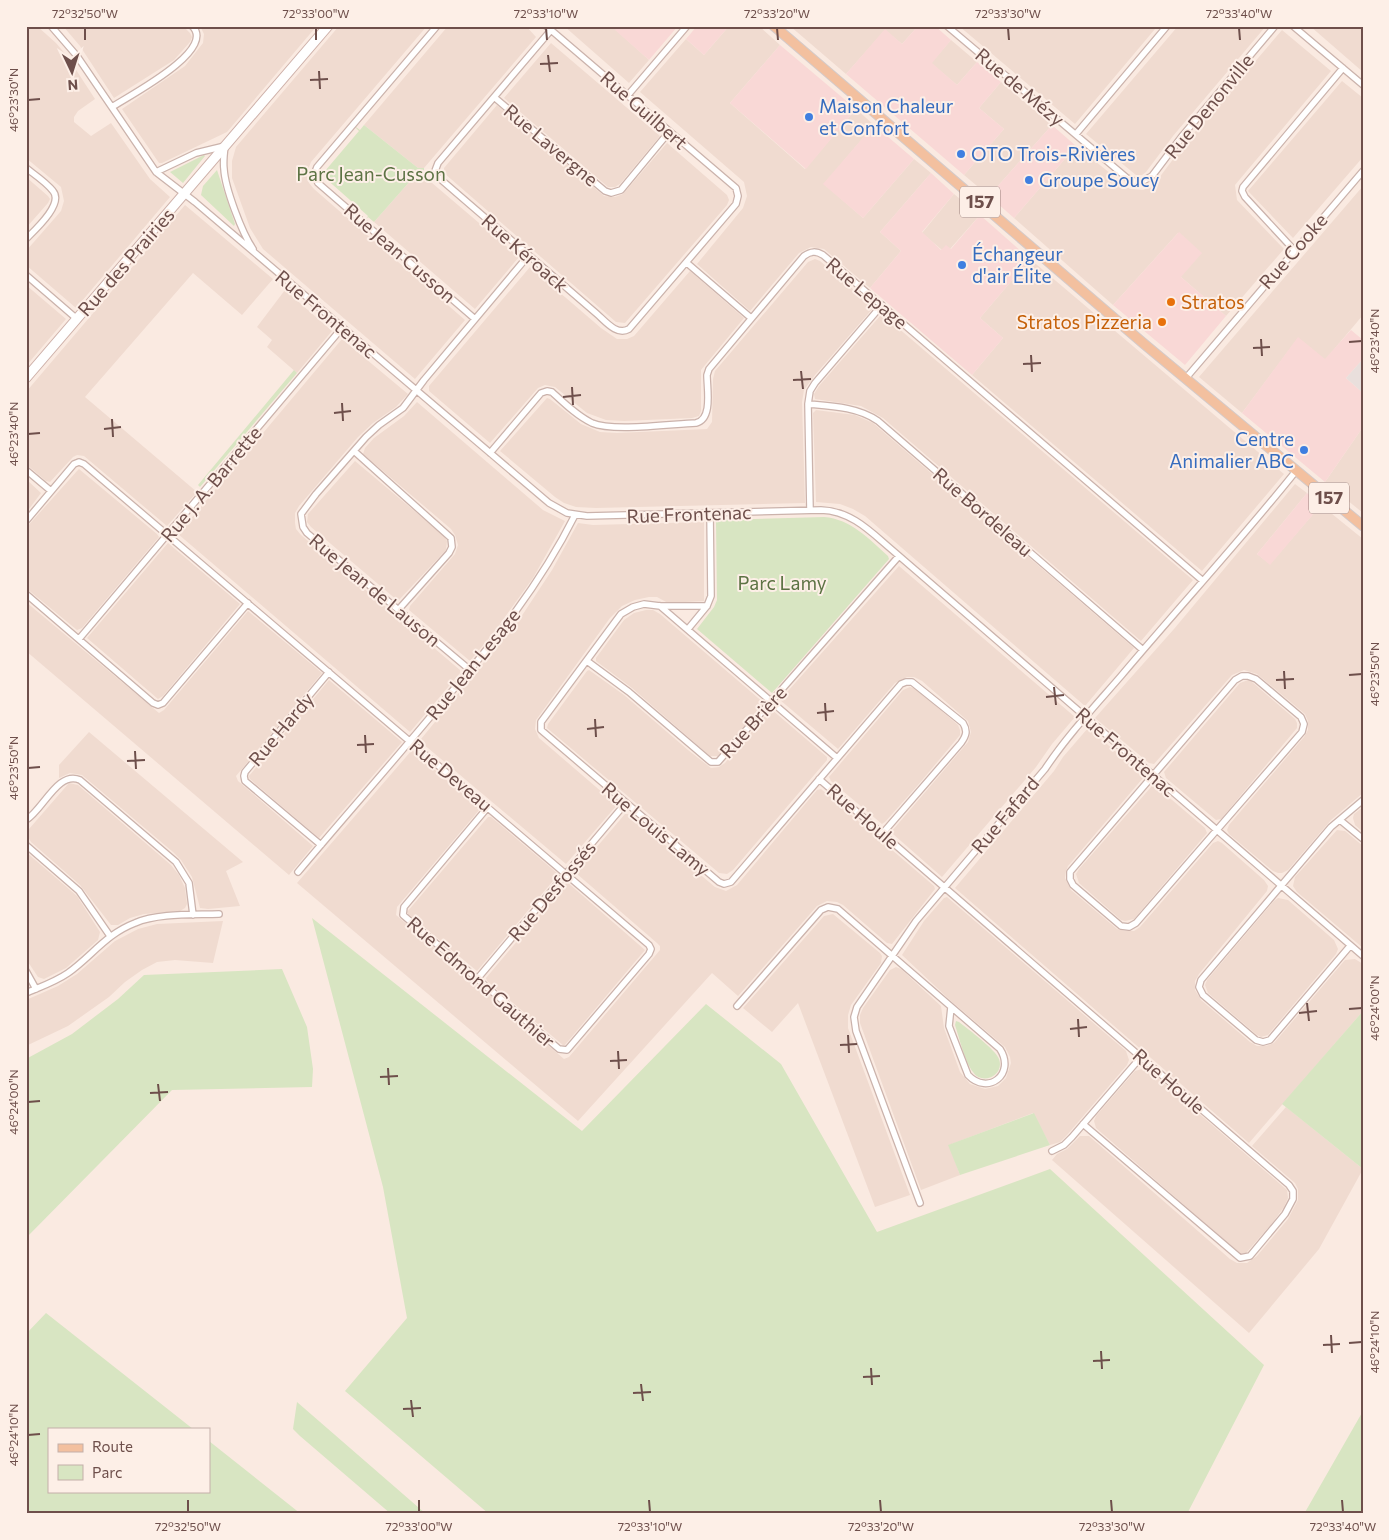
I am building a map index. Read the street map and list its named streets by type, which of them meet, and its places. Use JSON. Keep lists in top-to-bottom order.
{
  "streets": {
    "main road": ["157", "Rue des Prairies"],
    "street": [
      "Rue de Mézy",
      "Rue Denonville",
      "Rue Guilbert",
      "Rue Lavergne",
      "Rue Cooke",
      "Rue Jean Cusson",
      "Rue Kéroack",
      "Rue Lepage",
      "Rue Frontenac",
      "Rue J. A. Barrette",
      "Rue Bordeleau",
      "Rue Jean de Lauson",
      "Rue Jean Lesage",
      "Rue Brière",
      "Rue Hardy",
      "Rue Deveau",
      "Rue Fafard",
      "Rue Houle",
      "Rue Louis Lamy",
      "Rue Desfossés",
      "Rue Edmond Gauthier"
    ]
  },
  "crossings": [
    ["Rue de Mézy", "Rue Denonville"],
    ["Rue Guilbert", "Rue Lavergne"],
    ["Rue Guilbert", "Rue Kéroack"],
    ["Rue Lavergne", "Rue Kéroack"],
    ["157", "Rue Cooke"],
    ["157", "Rue Fafard"],
    ["Rue Jean Cusson", "Rue Jean de Lauson"],
    ["Rue Kéroack", "Rue Jean de Lauson"],
    ["Rue des Prairies", "Rue Frontenac"],
    ["Rue Lepage", "Rue Frontenac"],
    ["Rue Lepage", "Rue Fafard"],
    ["Rue Frontenac", "Rue J. A. Barrette"],
    ["Rue Frontenac", "Rue Jean de Lauson"],
    ["Rue Frontenac", "Rue Jean Lesage"],
    ["Rue Frontenac", "Rue Brière"],
    ["Rue Frontenac", "Rue Fafard"],
    ["Rue J. A. Barrette", "Rue Deveau"],
    ["Rue Bordeleau", "Rue Fafard"],
    ["Rue Jean de Lauson", "Rue Jean Lesage"],
    ["Rue Jean Lesage", "Rue Hardy"],
    ["Rue Jean Lesage", "Rue Deveau"],
    ["Rue Brière", "Rue Louis Lamy"],
    ["Rue Hardy", "Rue Deveau"],
    ["Rue Deveau", "Rue Desfossés"],
    ["Rue Deveau", "Rue Edmond Gauthier"],
    ["Rue Fafard", "Rue Houle"],
    ["Rue Houle", "Rue Louis Lamy"],
    ["Rue Louis Lamy", "Rue Desfossés"],
    ["Rue Desfossés", "Rue Edmond Gauthier"]
  ],
  "parks": ["Parc Jean-Cusson", "Parc Lamy"],
  "places": [
    "Maison Chaleur et Confort",
    "OTO Trois-Rivières",
    "Groupe Soucy",
    "Échangeur d'air Élite",
    "Stratos",
    "Stratos Pizzeria",
    "Centre Animalier ABC"
  ],
  "legend": ["Route", "Parc"],
  "north": "bottom",
  "coordinates": [
    "72°32'50\"W",
    "72°33'00\"W",
    "72°33'10\"W",
    "72°33'20\"W",
    "72°33'30\"W",
    "72°33'40\"W",
    "46°23'30\"N",
    "46°23'40\"N",
    "46°23'50\"N",
    "46°24'00\"N",
    "46°24'10\"N"
  ]
}
